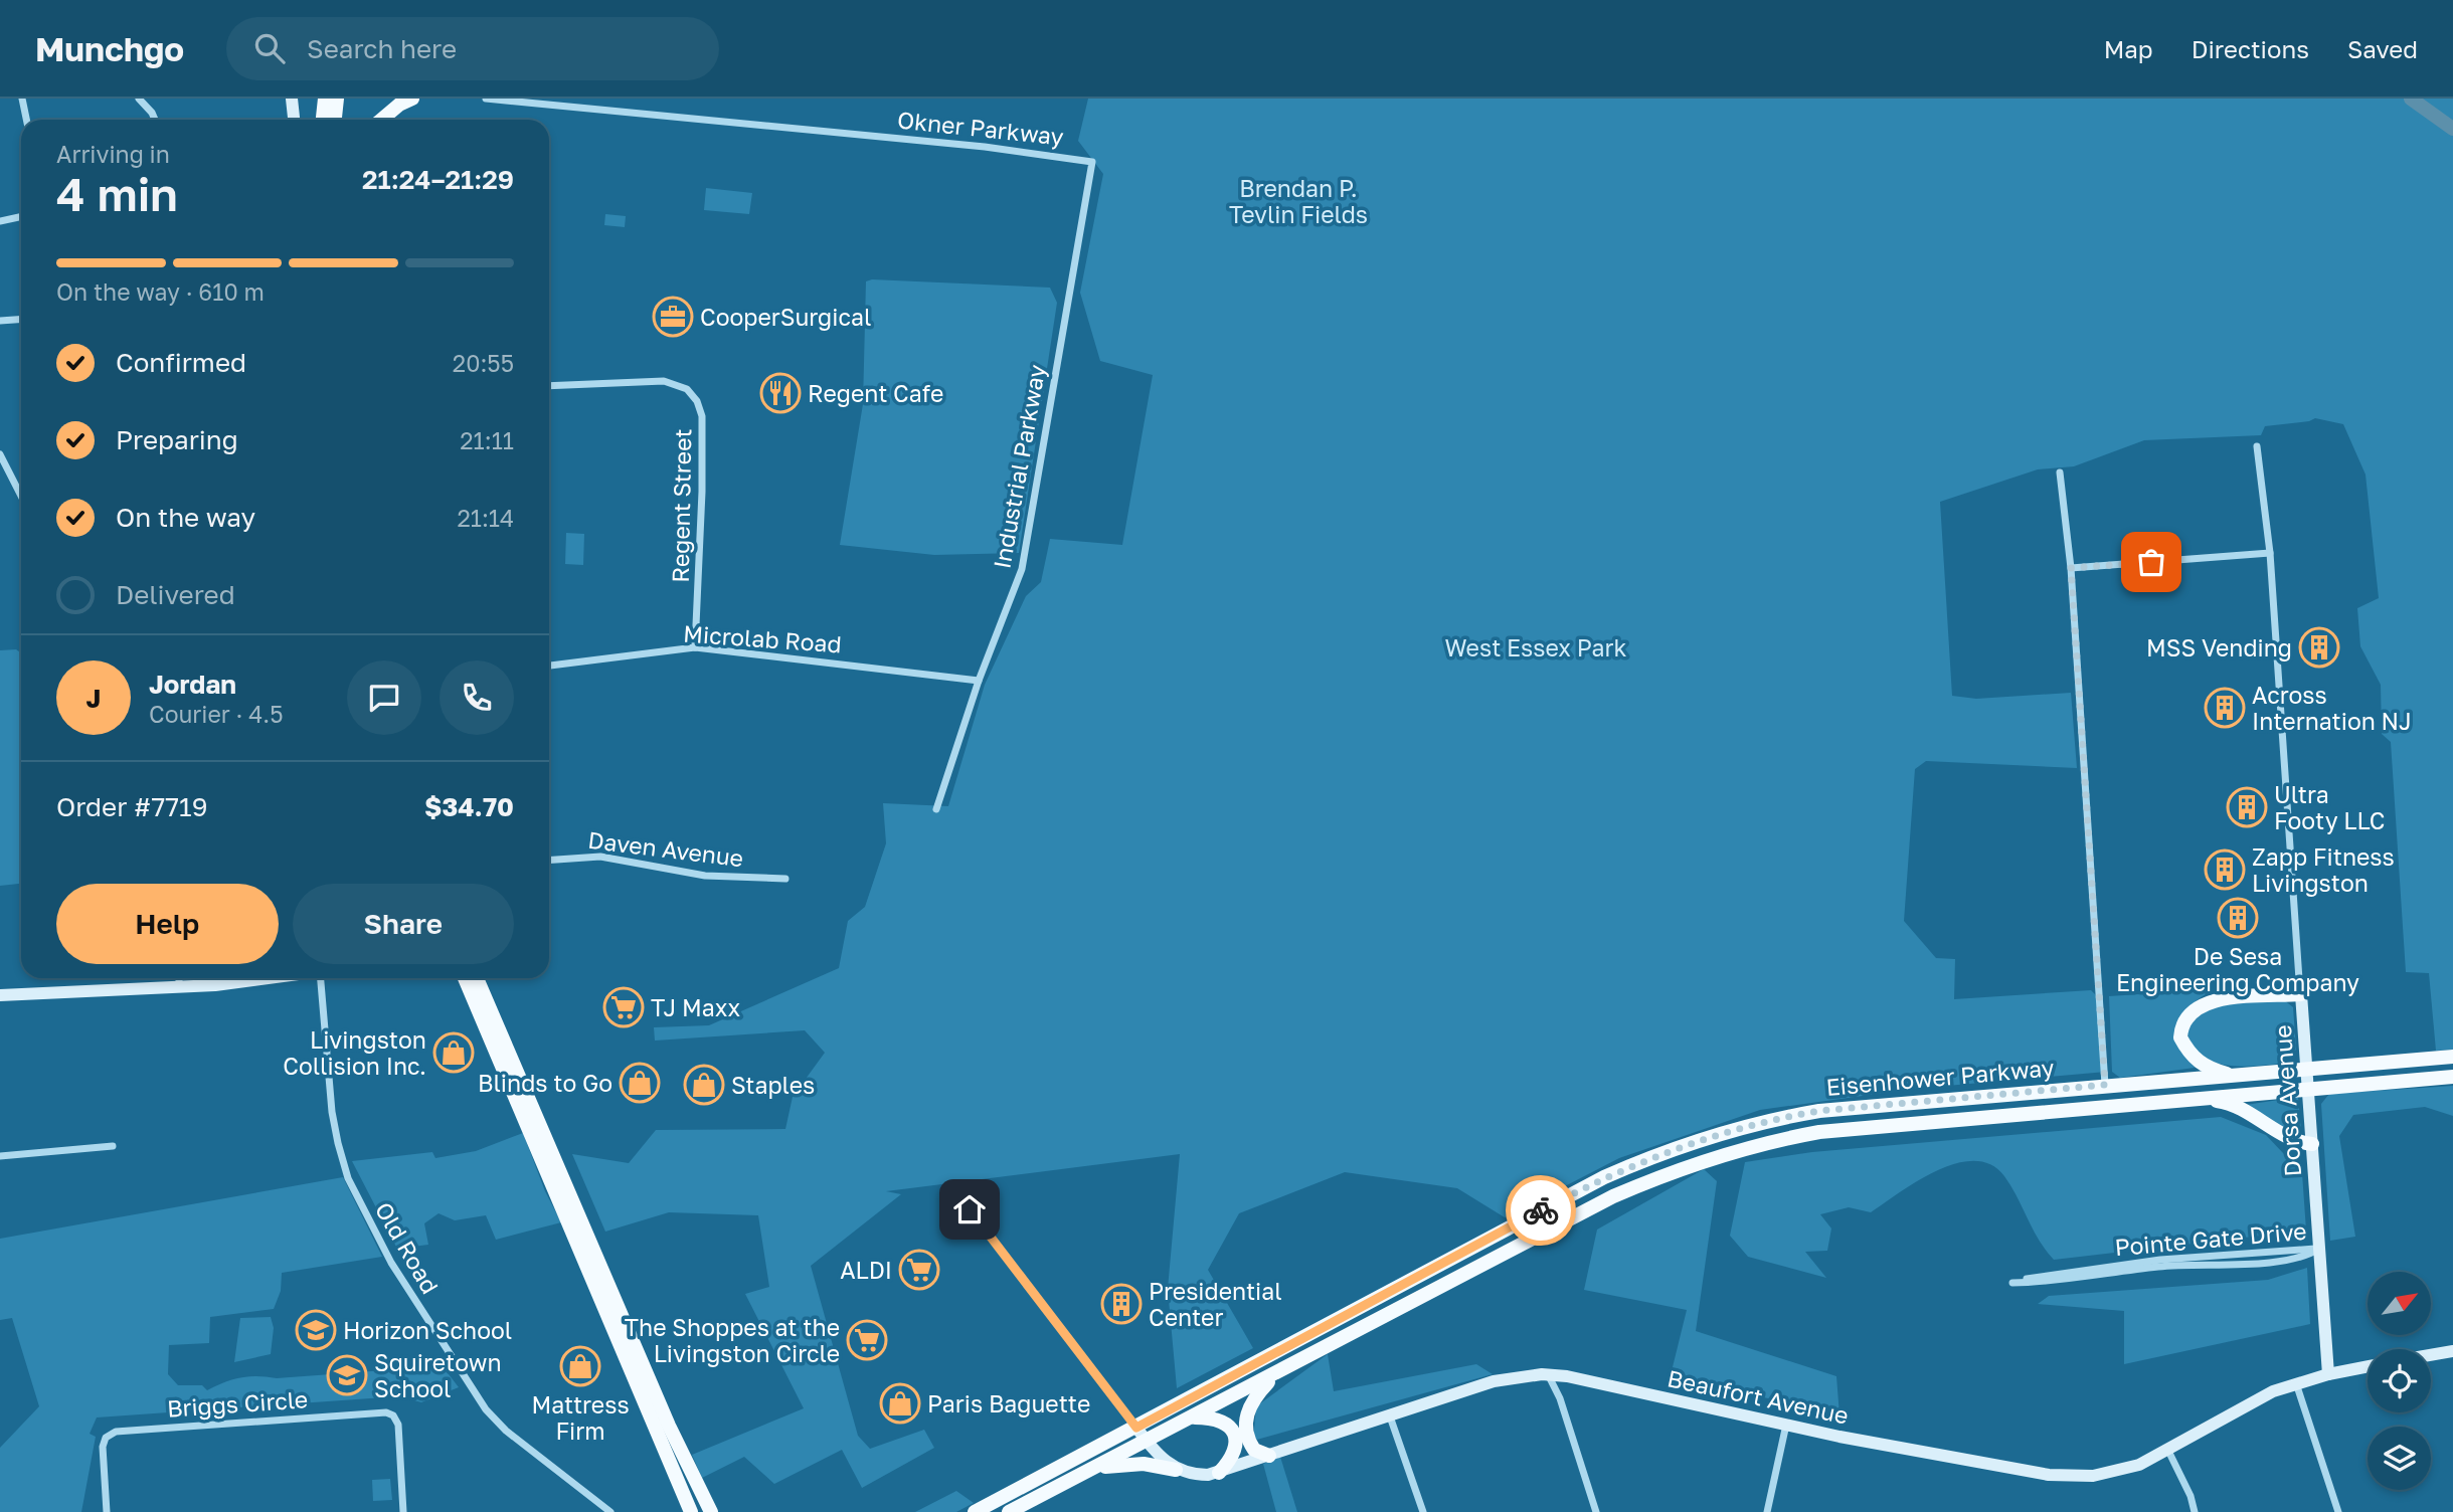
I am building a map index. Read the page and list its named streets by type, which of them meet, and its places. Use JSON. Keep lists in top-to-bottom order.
{
  "streets": {
    "main road": ["Eisenhower Parkway"],
    "street": [
      "Okner Parkway",
      "Industrial Parkway",
      "Regent Street",
      "Microlab Road",
      "Daven Avenue",
      "Dorsa Avenue",
      "Pointe Gate Drive",
      "Old Road",
      "Beaufort Avenue",
      "Briggs Circle"
    ]
  },
  "crossings": [
    ["Okner Parkway", "Industrial Parkway"],
    ["Industrial Parkway", "Microlab Road"],
    ["Regent Street", "Microlab Road"],
    ["Eisenhower Parkway", "Dorsa Avenue"],
    ["Dorsa Avenue", "Pointe Gate Drive"],
    ["Dorsa Avenue", "Beaufort Avenue"]
  ],
  "parks": ["Brendan P. Tevlin Fields", "West Essex Park"],
  "places": {
    "office": ["CooperSurgical"],
    "restaurant": ["Regent Cafe"],
    "building": [
      "MSS Vending",
      "Across Internation NJ",
      "Ultra Footy LLC",
      "Zapp Fitness Livingston",
      "De Sesa Engineering Company",
      "Presidential Center"
    ],
    "supermarket": ["TJ Maxx", "ALDI", "The Shoppes at the Livingston Circle"],
    "shop": [
      "Livingston Collision Inc.",
      "Blinds to Go",
      "Staples",
      "Mattress Firm",
      "Paris Baguette"
    ],
    "school or university": ["Horizon School", "Squiretown School"]
  },
  "north": "top right",
  "page": {
    "header": "Munchgo",
    "search": "Search here",
    "nav": ["Map", "Directions", "Saved"],
    "heading": ["4 min", "Arriving in", "21:24–21:29"],
    "panel": [
      "Jordan",
      "Courier · 4.5",
      "Order #7719",
      "$34.70"
    ],
    "bar": "On the way · 610 m",
    "list": [
      ["Confirmed", "20:55"],
      ["Preparing", "21:11"],
      ["On the way", "21:14"],
      "Delivered"
    ],
    "round": "J",
    "buttons": ["Help", "Share"]
  }
}
